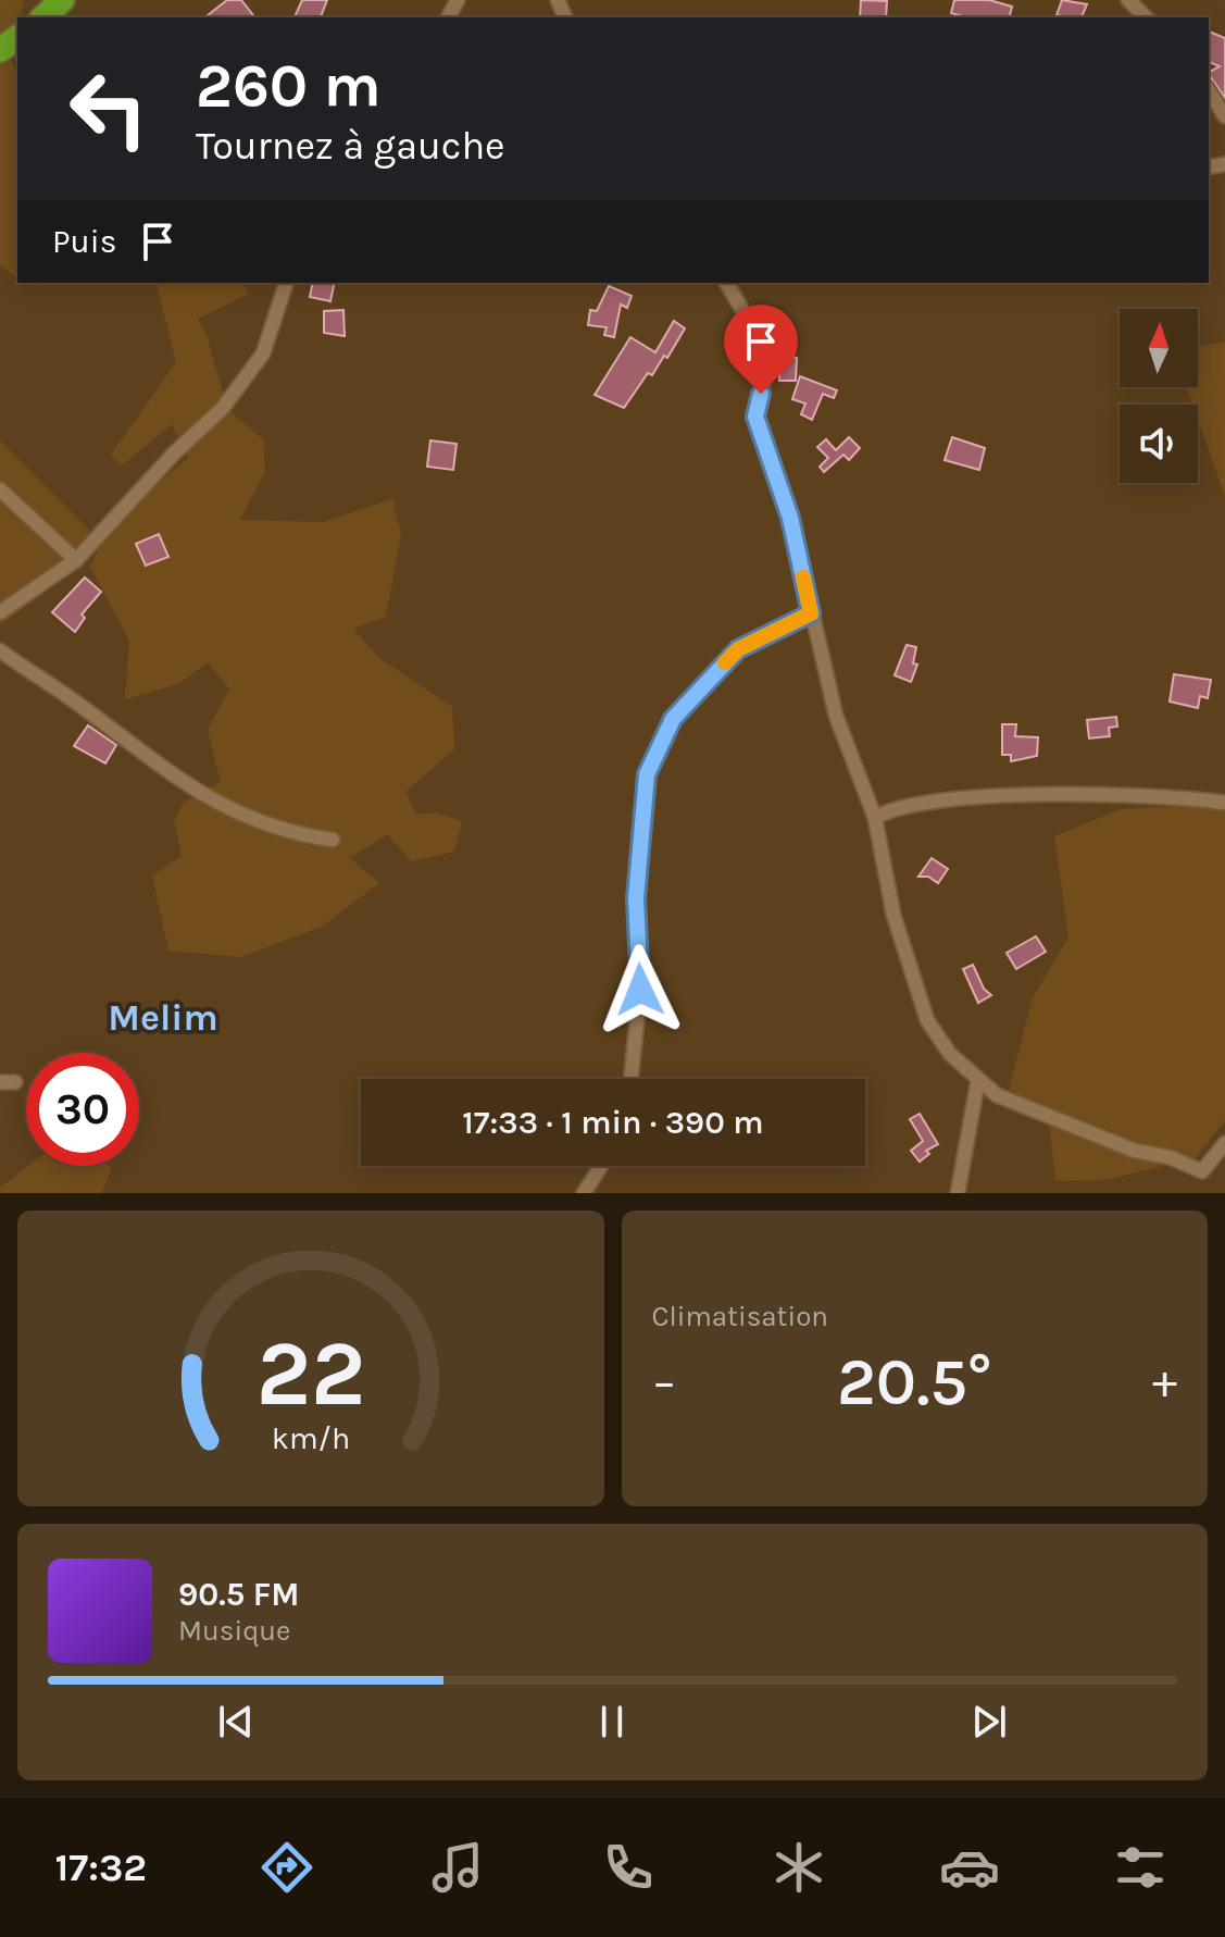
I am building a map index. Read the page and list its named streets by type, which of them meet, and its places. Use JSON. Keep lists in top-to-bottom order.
{
  "districts": ["Melim"],
  "north": "top",
  "page": {
    "turn": ["260 m", "Tournez à gauche"],
    "then": "Puis",
    "limit": "30",
    "trip": "17:33 · 1 min · 390 m",
    "tile": "Climatisation",
    "heat": ["−", "20.5°", "+"],
    "song": ["90.5 FM", "Musique"],
    "tabs": "17:32",
    "gauge": ["22", "km/h"]
  }
}
